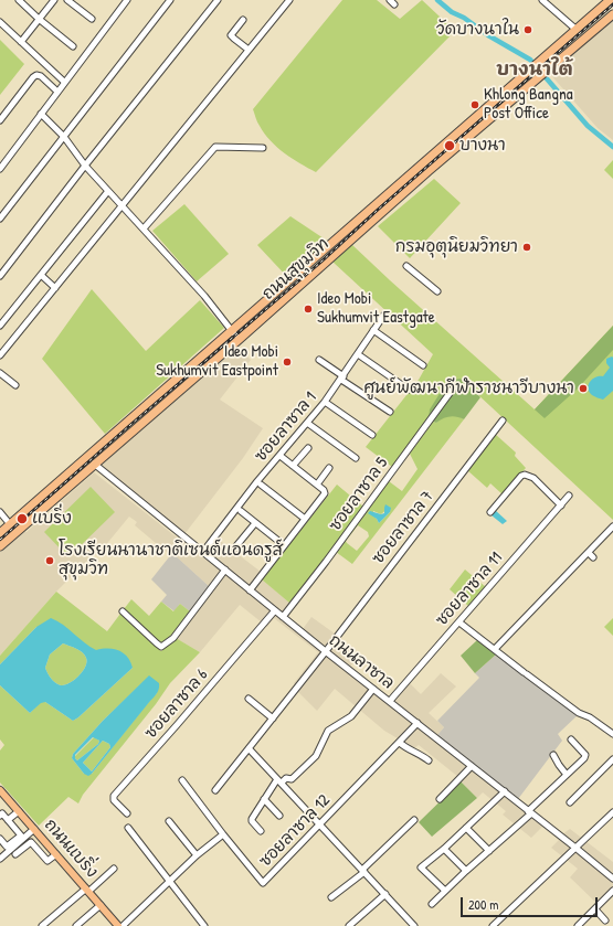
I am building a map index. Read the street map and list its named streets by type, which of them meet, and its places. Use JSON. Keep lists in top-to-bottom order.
{
  "streets": {
    "highway": ["ถนนสุขุมวิท"],
    "main road": ["ถนนแบริ่ง"],
    "street": [
      "ซอยลาซาล 1",
      "ซอยลาซาล 5",
      "ซอยลาซาล 7",
      "ซอยลาซาล 11",
      "ถนนลาซาล",
      "ซอยลาซาล 6",
      "ซอยลาซาล 12"
    ]
  },
  "crossings": [
    ["ถนนสุขุมวิท", "ถนนลาซาล"],
    ["ซอยลาซาล 1", "ถนนลาซาล"],
    ["ซอยลาซาล 5", "ถนนลาซาล"],
    ["ซอยลาซาล 7", "ถนนลาซาล"],
    ["ซอยลาซาล 11", "ถนนลาซาล"],
    ["ถนนลาซาล", "ซอยลาซาล 6"],
    ["ถนนลาซาล", "ซอยลาซาล 12"]
  ],
  "districts": ["บางนาใต้"],
  "places": [
    "วัดบางนาใน",
    "Khlong Bangna Post Office",
    "บางนา",
    "กรมอุตุนิยมวิทยา",
    "Ideo Mobi Sukhumvit Eastgate",
    "Ideo Mobi Sukhumvit Eastpoint",
    "ศูนย์พัฒนากีฬาราชนาวีบางนา",
    "แบริ่ง",
    "โรงเรียนนานาชาติเซนต์แอนดรูส์ สุขุมวิท"
  ],
  "scale_bar": "200 m"
}
